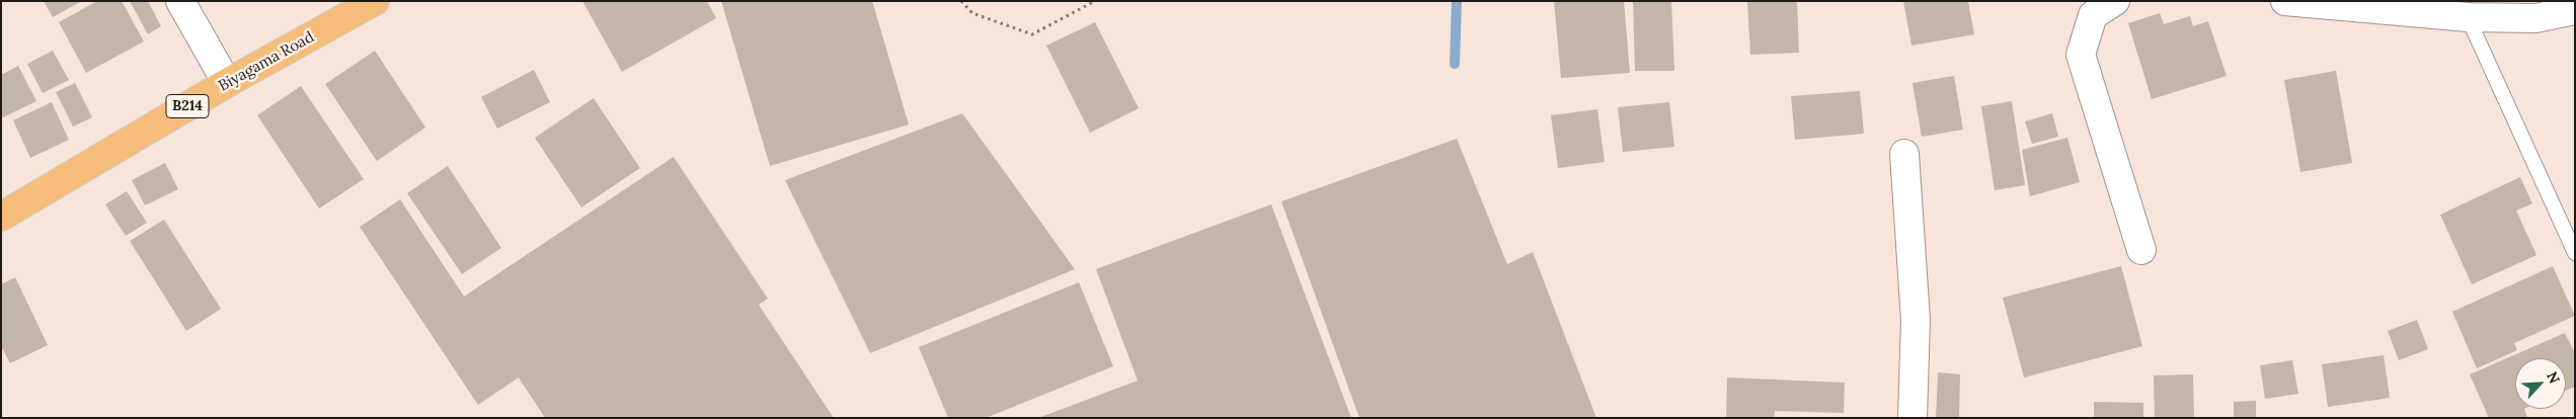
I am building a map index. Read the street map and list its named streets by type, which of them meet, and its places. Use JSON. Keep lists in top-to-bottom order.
{
  "streets": {
    "main road": ["Biyagama Road", "B214"]
  },
  "north": "top right"
}
